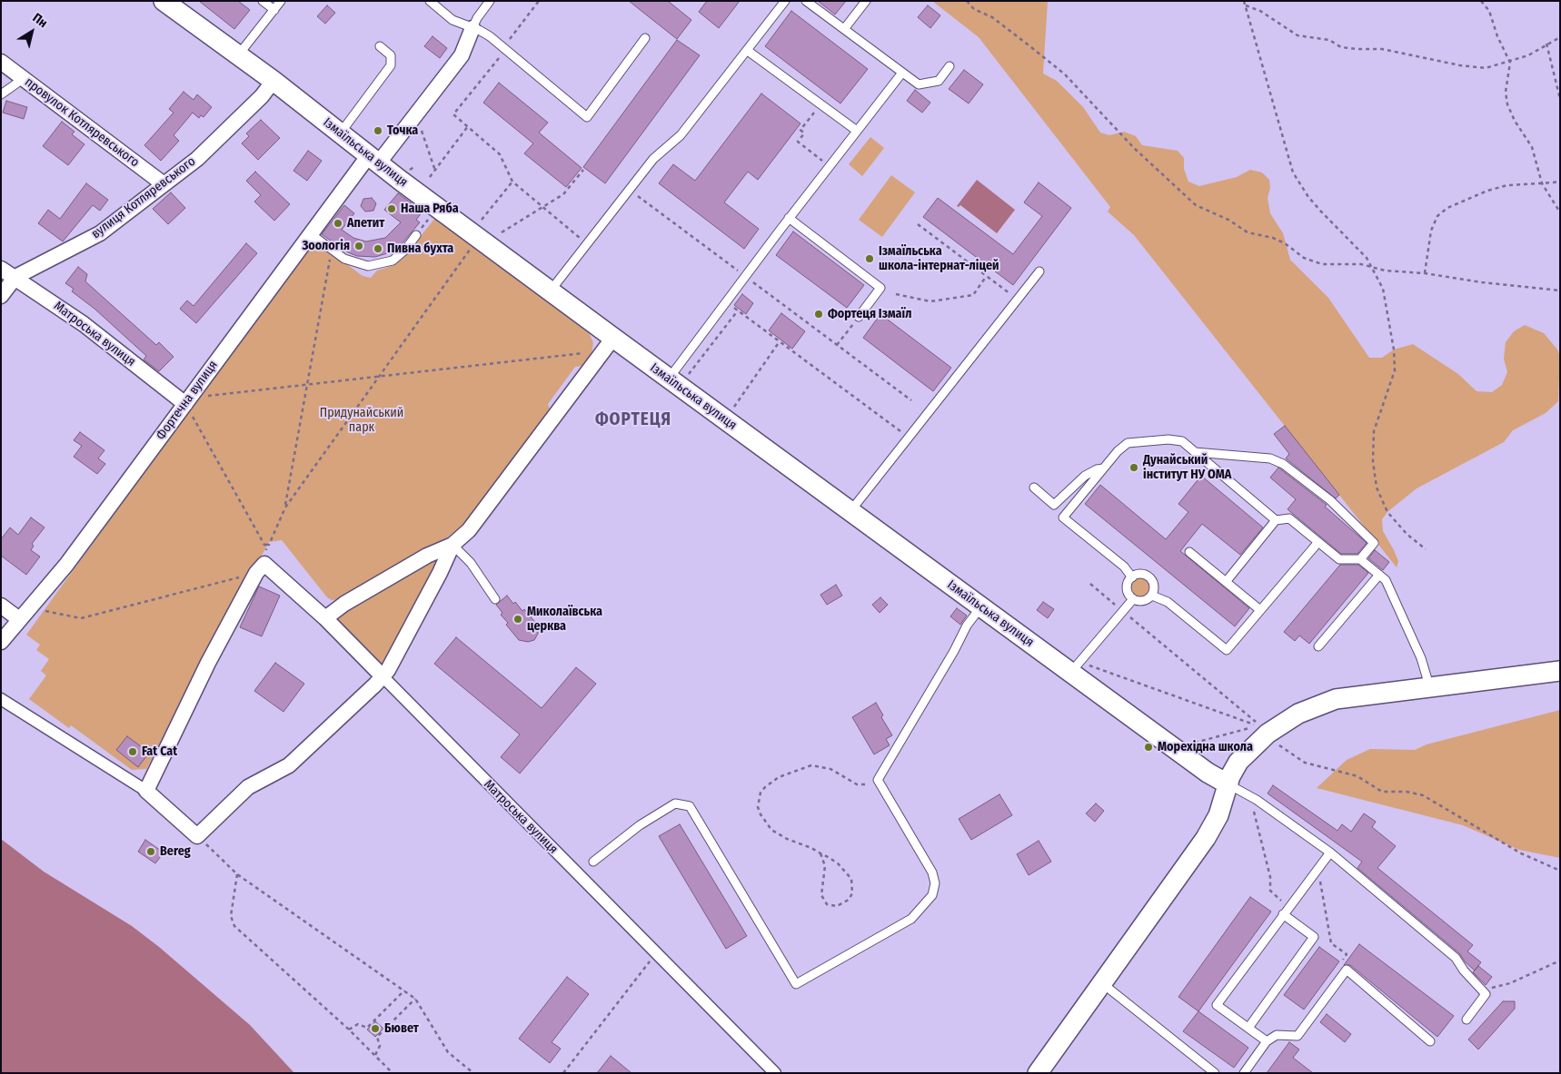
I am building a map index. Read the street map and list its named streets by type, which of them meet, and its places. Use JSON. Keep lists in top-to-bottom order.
{
  "streets": {
    "street": [
      "провулок Котляревського",
      "Ізмаїльська вулиця",
      "вулиця Котляревського",
      "Матроська вулиця",
      "Фортечна вулиця"
    ]
  },
  "crossings": [
    ["провулок Котляревського", "вулиця Котляревського"],
    ["Ізмаїльська вулиця", "вулиця Котляревського"],
    ["Ізмаїльська вулиця", "Фортечна вулиця"],
    ["вулиця Котляревського", "Матроська вулиця"],
    ["Матроська вулиця", "Фортечна вулиця"]
  ],
  "districts": ["ФОРТЕЦЯ"],
  "parks": ["Придунайський парк"],
  "places": [
    "Точка",
    "Наша Ряба",
    "Апетит",
    "Зоологія",
    "Пивна бухта",
    "Ізмаїльська школа-інтернат-ліцей",
    "Фортеця Ізмаїл",
    "Дунайський інститут НУ ОМА",
    "Миколаївська церква",
    "Морехідна школа",
    "Fat Cat",
    "Bereg",
    "Бювет"
  ],
  "north": "top right"
}
